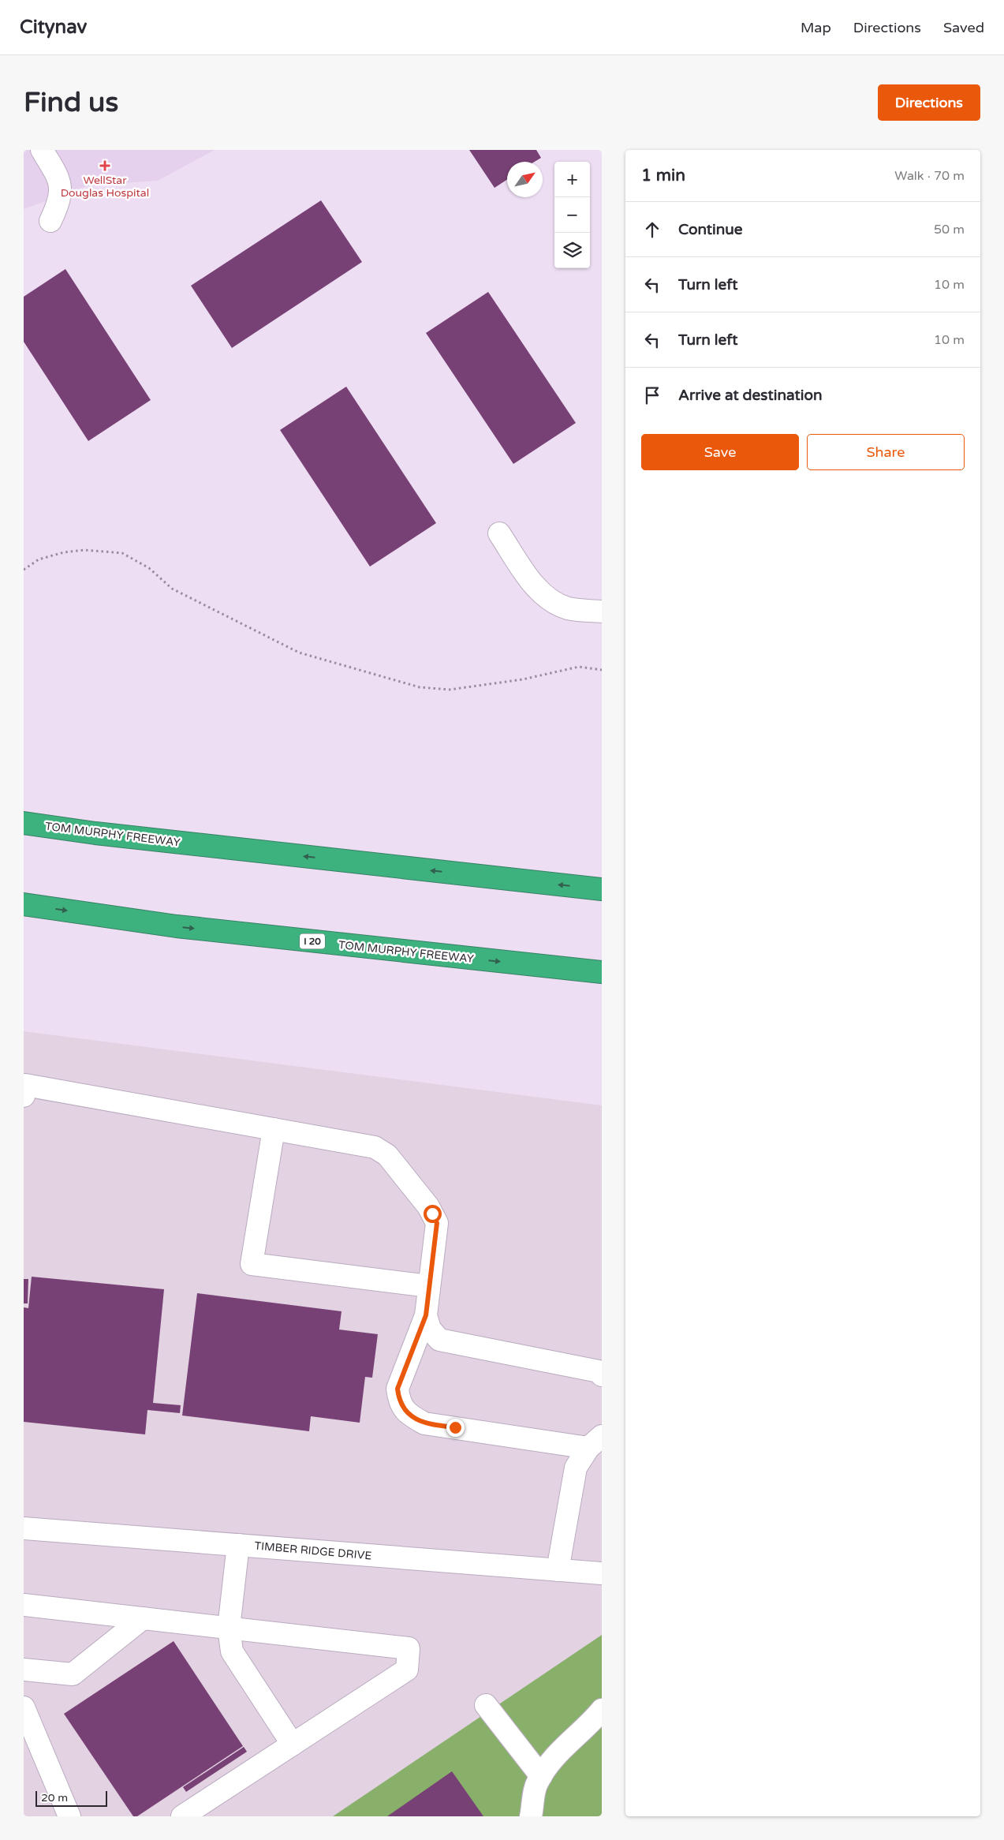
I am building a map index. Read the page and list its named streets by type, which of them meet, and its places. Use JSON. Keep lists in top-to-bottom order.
{
  "streets": {
    "highway": ["TOM MURPHY FREEWAY", "I 20"],
    "street": ["TIMBER RIDGE DRIVE"]
  },
  "places": {
    "health": ["WellStar Douglas Hospital"]
  },
  "scale_bar": "20 m",
  "north": "top right",
  "page": {
    "header": "Citynav",
    "nav": ["Map", "Directions", "Saved"],
    "buttons": [
      "Directions",
      ["Save", "Share"]
    ],
    "title": "Find us",
    "heading": ["1 min", "Walk · 70 m"],
    "map_buttons": ["+", "−"],
    "list": [
      ["Continue", "50 m"],
      ["Turn left", "10 m"],
      ["Turn left", "10 m"],
      "Arrive at destination"
    ],
    "scale": "20 m"
  }
}
